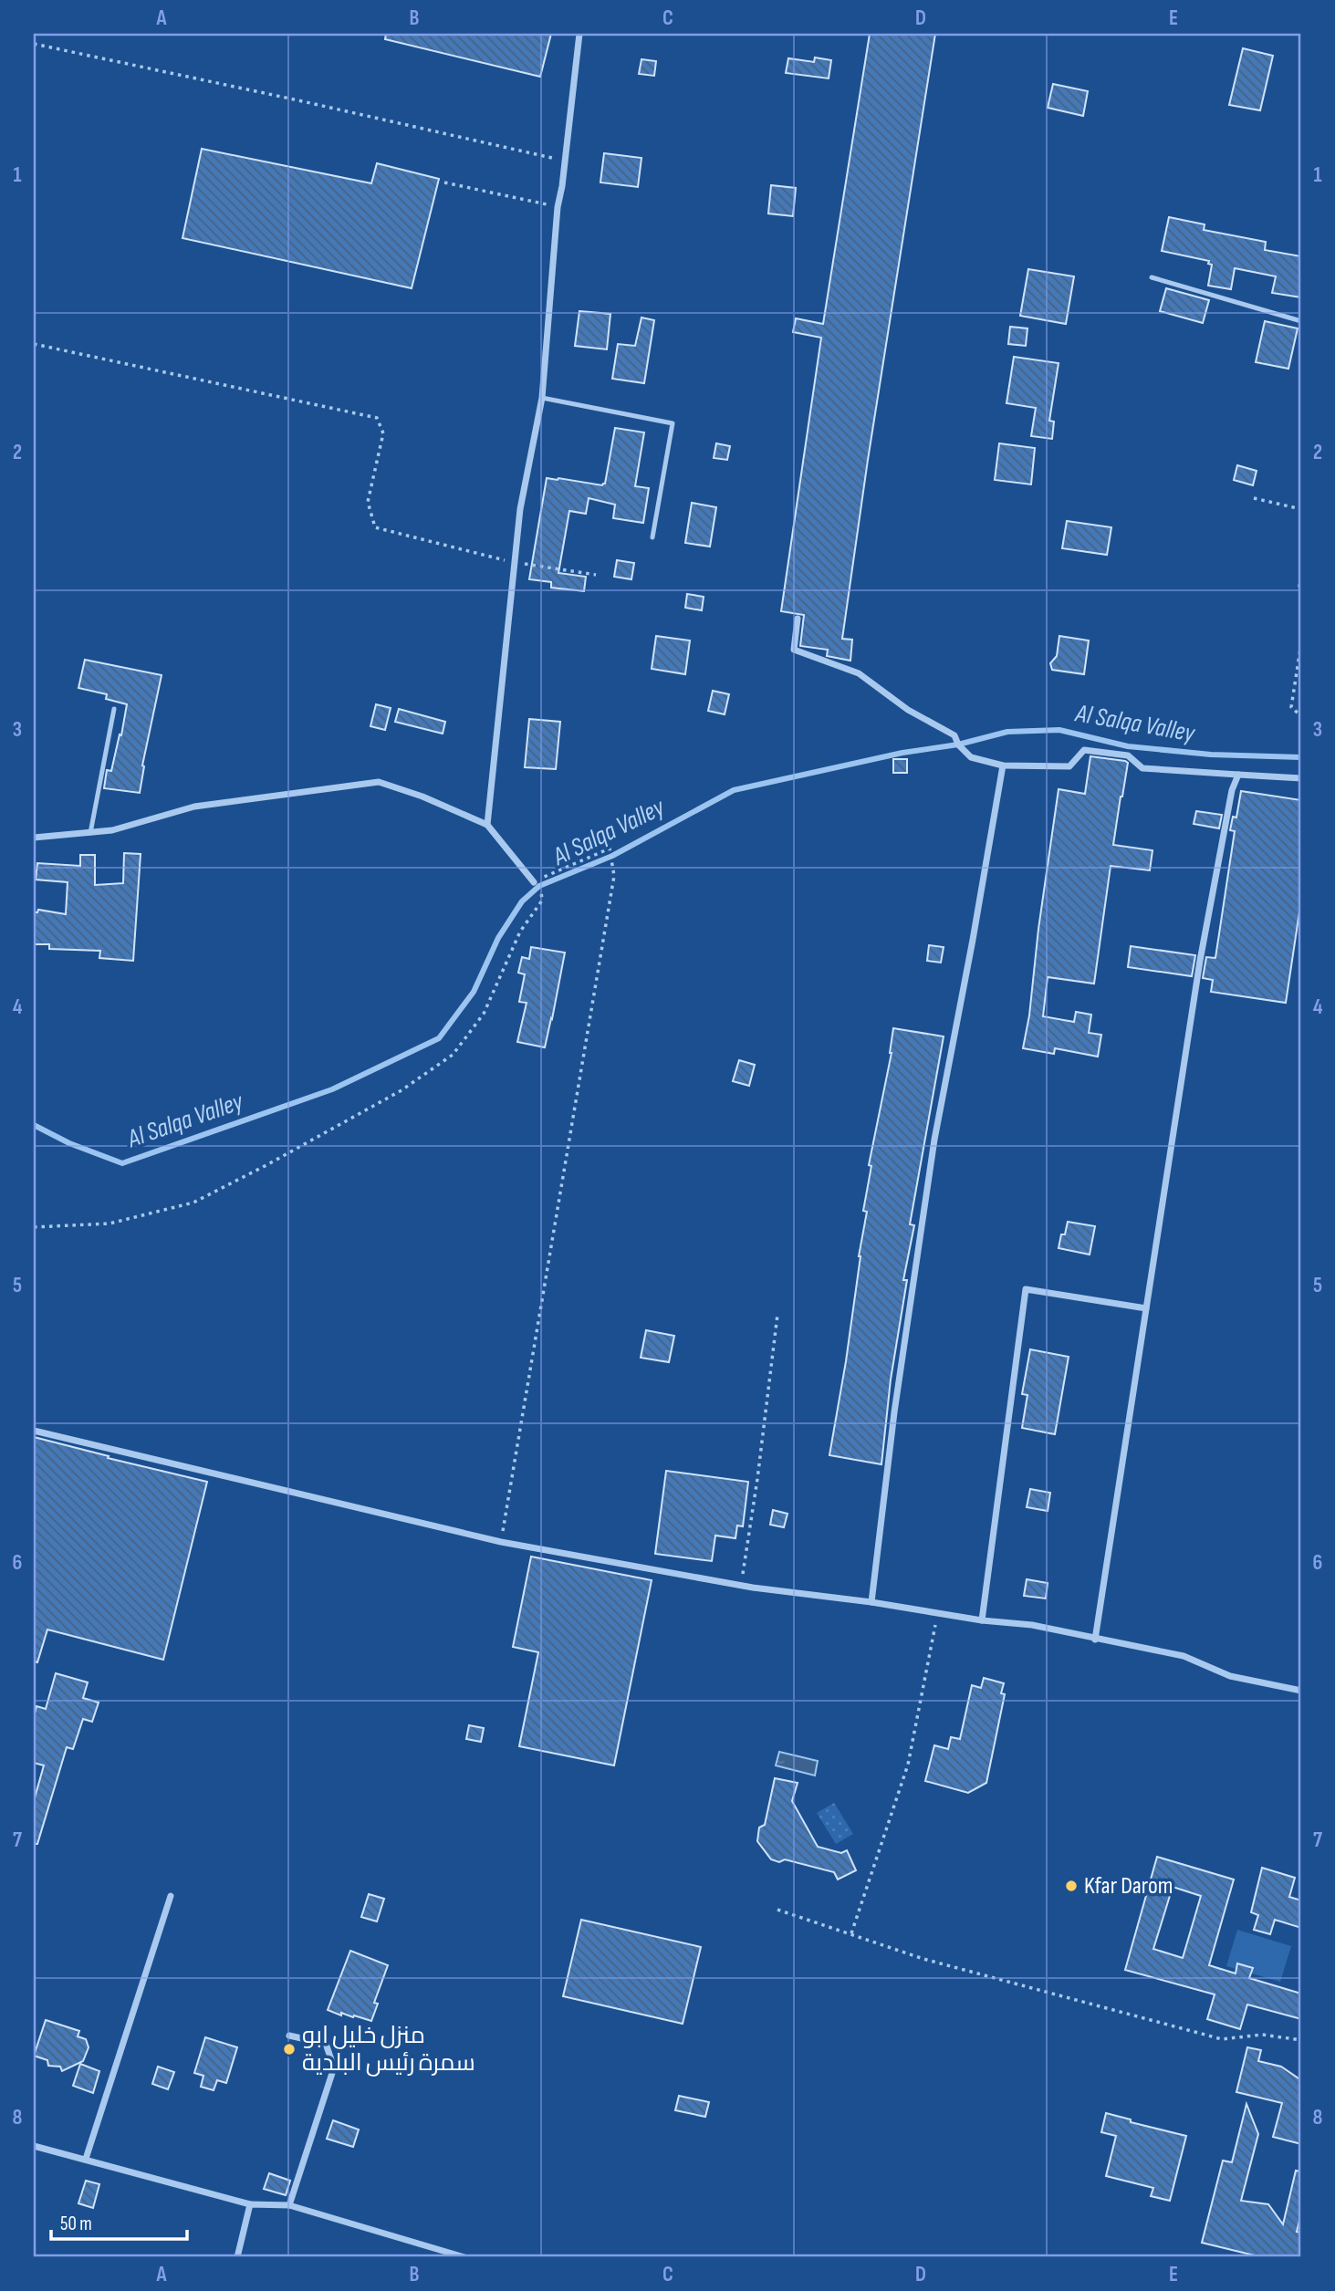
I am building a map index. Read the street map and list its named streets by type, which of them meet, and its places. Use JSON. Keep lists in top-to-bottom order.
{
  "water": ["Al Salqa Valley"],
  "places": ["Kfar Darom", "منزل خليل ابو سمرة رئيس البلدية"],
  "scale_bar": "50 m",
  "grid": {
    "columns": [
      "A",
      "B",
      "C",
      "D",
      "E"
    ],
    "rows": [
      "1",
      "2",
      "3",
      "4",
      "5",
      "6",
      "7",
      "8"
    ]
  }
}
